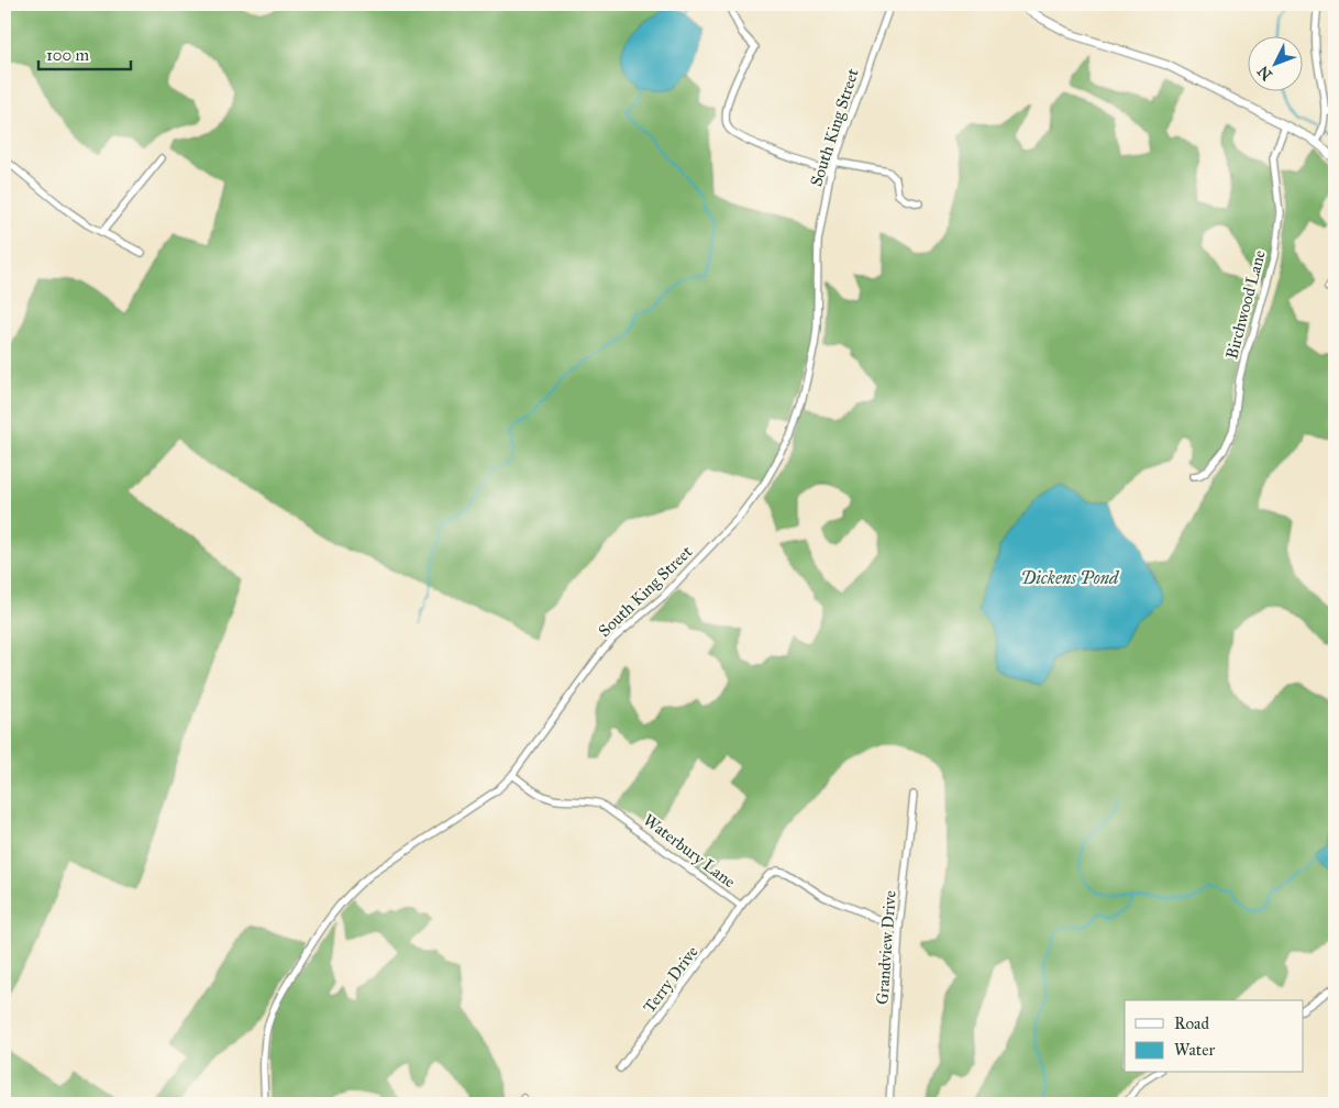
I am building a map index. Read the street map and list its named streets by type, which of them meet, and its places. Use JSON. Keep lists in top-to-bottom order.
{
  "streets": {
    "street": [
      "South King Street",
      "Birchwood Lane",
      "Waterbury Lane",
      "Grandview Drive",
      "Terry Drive"
    ]
  },
  "crossings": [
    ["South King Street", "Waterbury Lane"],
    ["Waterbury Lane", "Grandview Drive"],
    ["Waterbury Lane", "Terry Drive"]
  ],
  "water": ["Dickens Pond"],
  "legend": ["Road", "Water"],
  "scale_bar": "100 m",
  "north": "bottom left"
}
